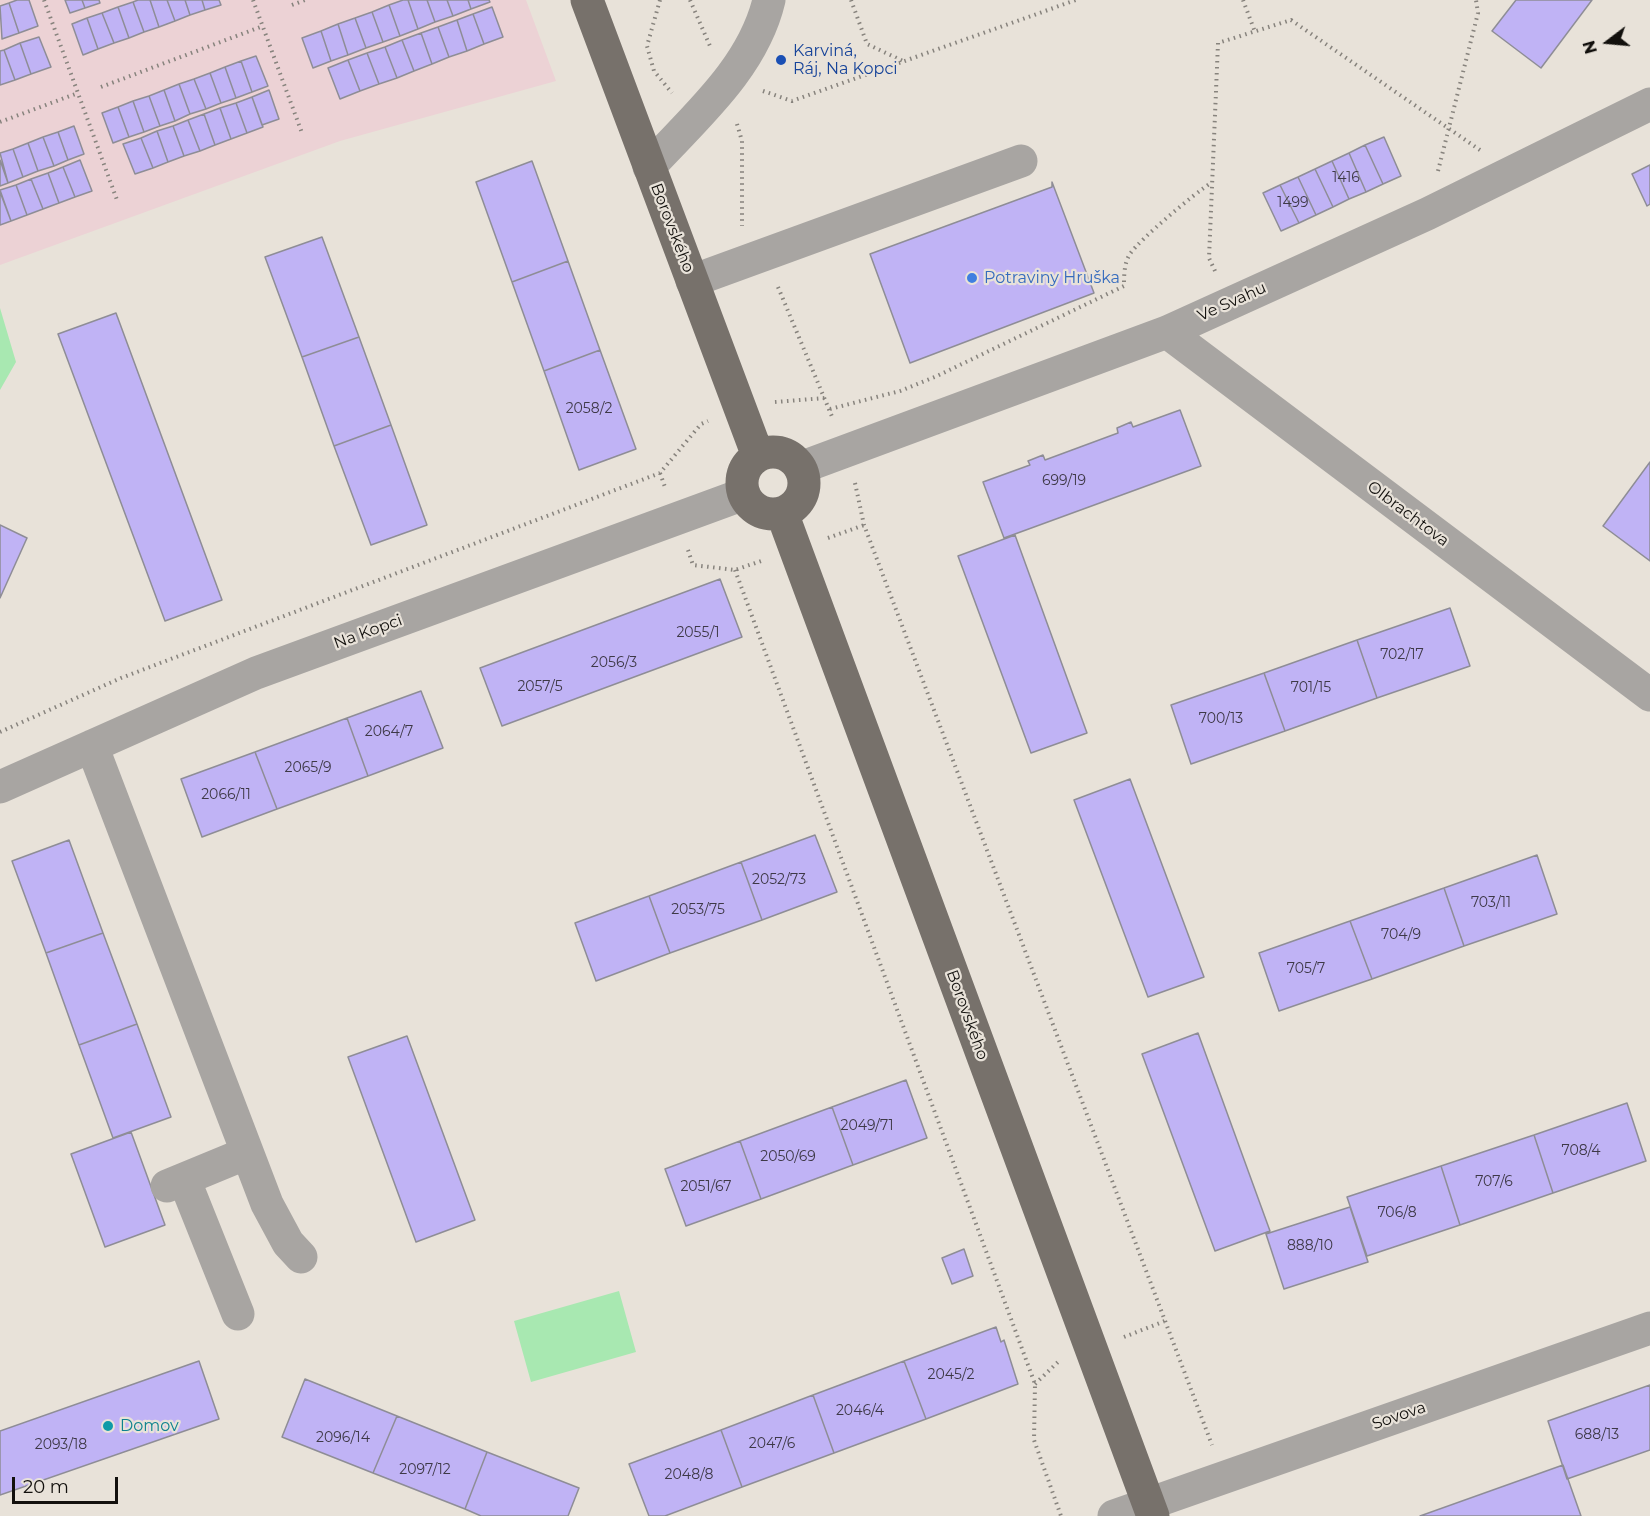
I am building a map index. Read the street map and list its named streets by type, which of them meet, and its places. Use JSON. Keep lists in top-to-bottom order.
{
  "streets": {
    "main road": ["Borovského"],
    "street": [
      "Ve Svahu",
      "Olbrachtova",
      "Na Kopci",
      "Sovova"
    ]
  },
  "crossings": [
    ["Borovského", "Ve Svahu"],
    ["Borovského", "Na Kopci"],
    ["Borovského", "Sovova"],
    ["Ve Svahu", "Olbrachtova"],
    ["Ve Svahu", "Na Kopci"]
  ],
  "places": ["Karviná, Ráj, Na Kopci", "Potraviny Hruška", "Domov"],
  "house_numbers": [
    "1416",
    "1499",
    "2058/2",
    "699/19",
    "2055/1",
    "702/17",
    "2056/3",
    "2057/5",
    "701/15",
    "700/13",
    "2064/7",
    "2065/9",
    "2066/11",
    "2052/73",
    "703/11",
    "2053/75",
    "704/9",
    "705/7",
    "2049/71",
    "708/4",
    "2050/69",
    "707/6",
    "2051/67",
    "706/8",
    "888/10",
    "2045/2",
    "2046/4",
    "688/13",
    "2096/14",
    "2047/6",
    "2093/18",
    "2097/12",
    "2048/8"
  ],
  "scale_bar": "20 m",
  "north": "left"
}
